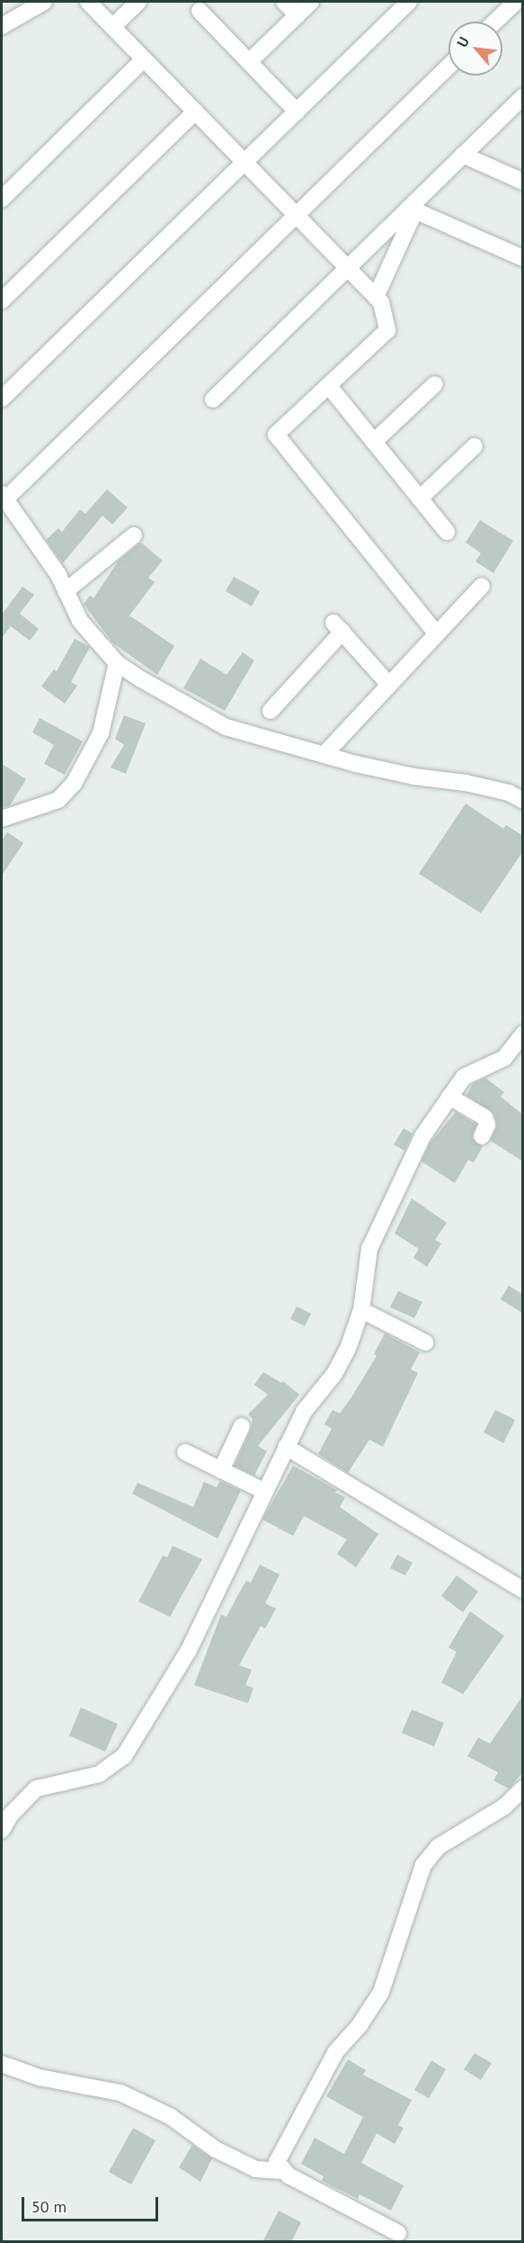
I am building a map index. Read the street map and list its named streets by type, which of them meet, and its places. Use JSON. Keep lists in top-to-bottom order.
{
  "scale_bar": "50 m",
  "north": "top left"
}
